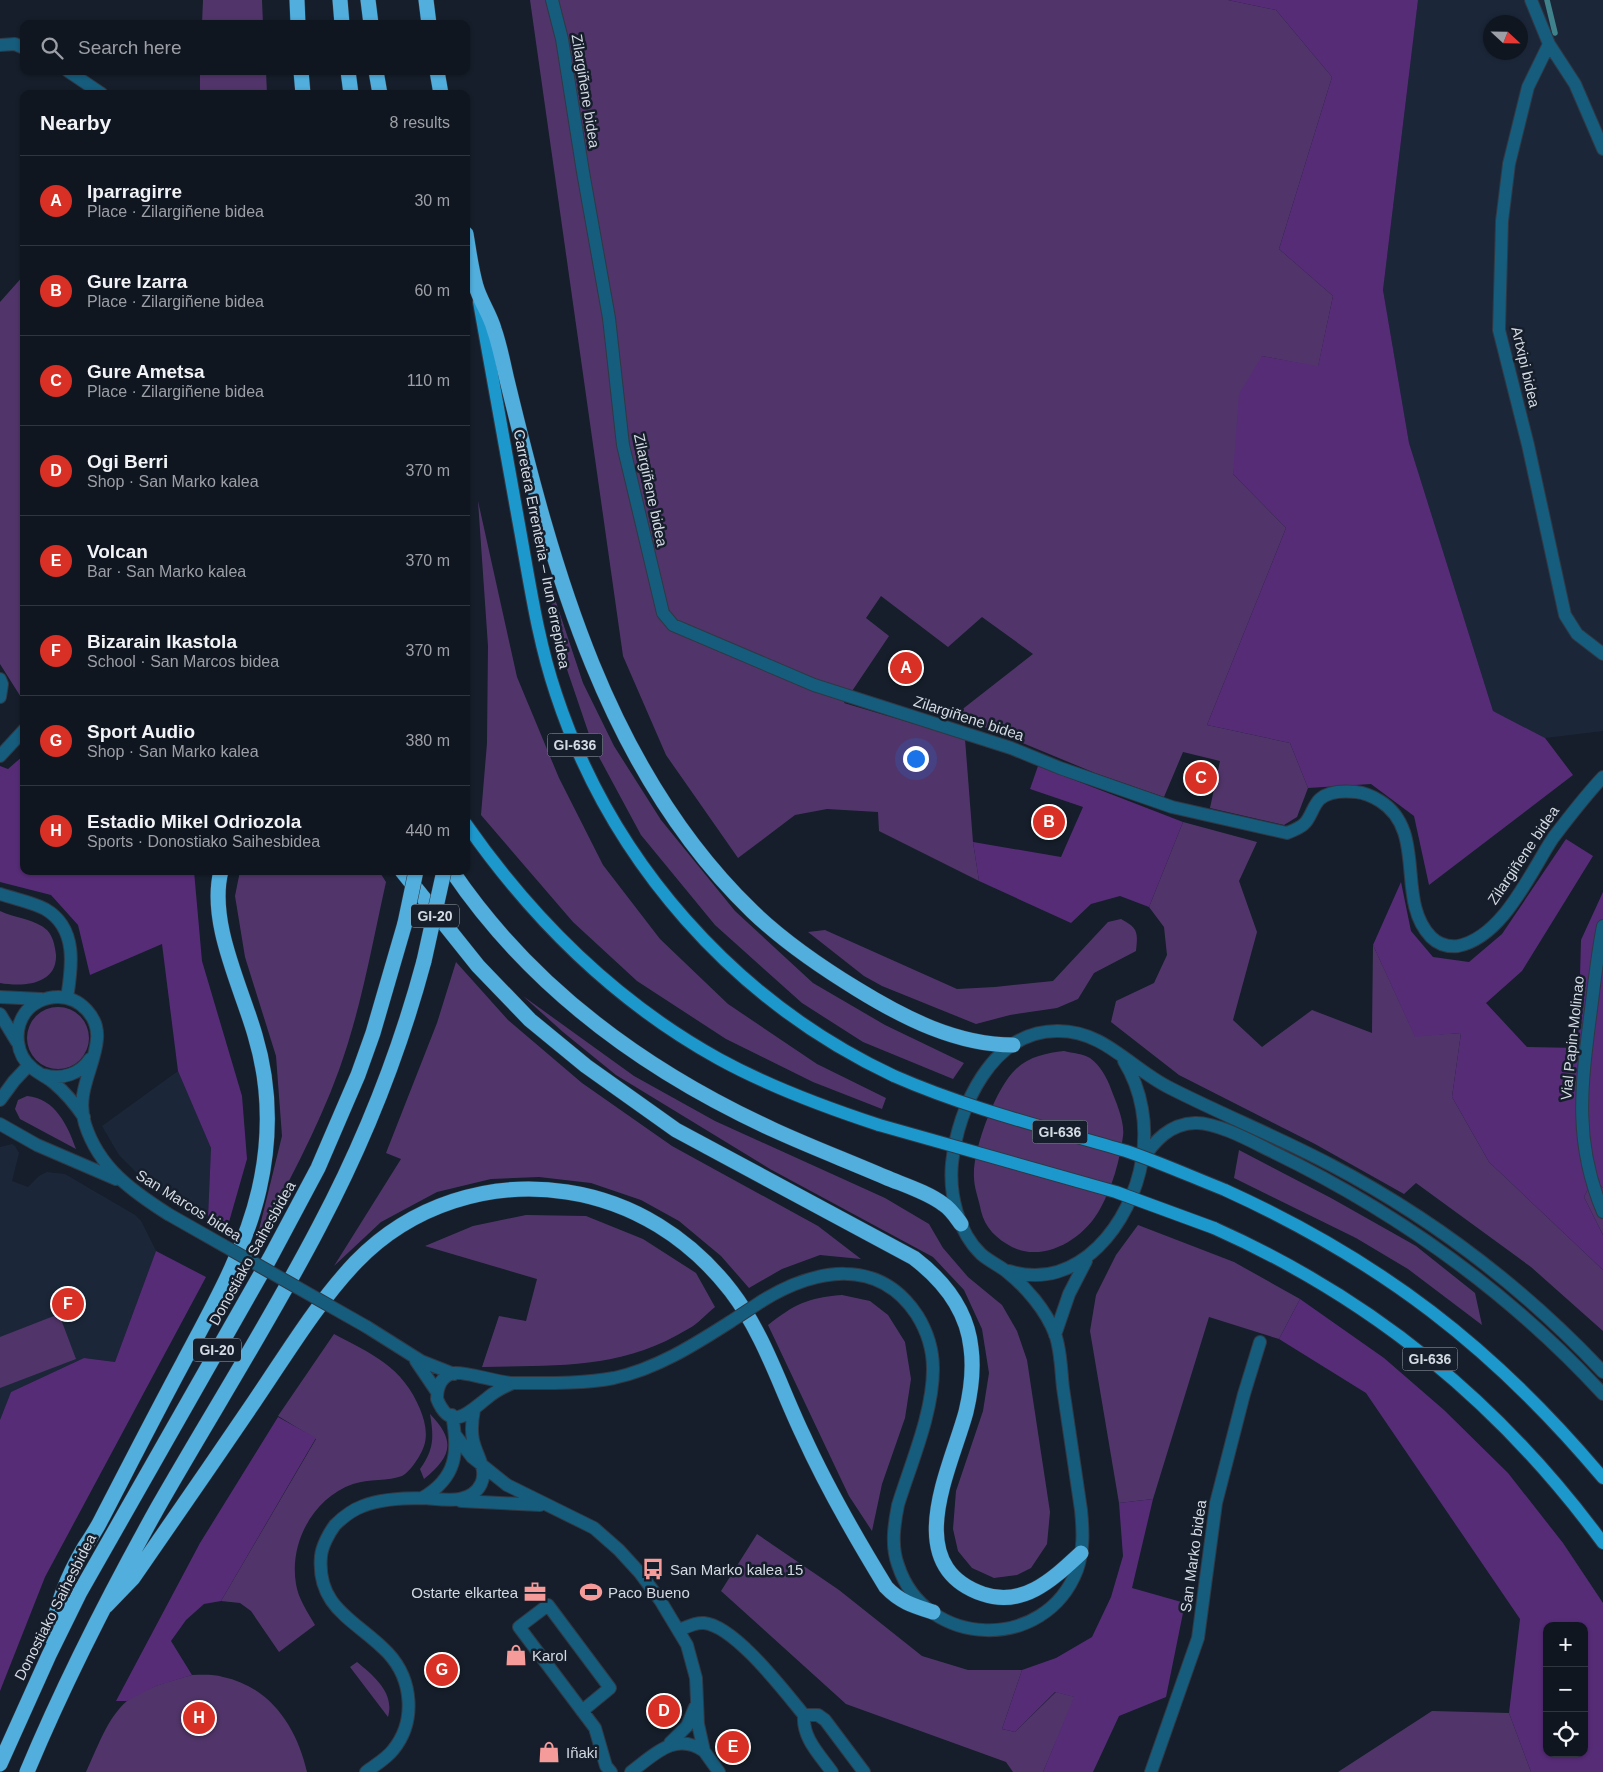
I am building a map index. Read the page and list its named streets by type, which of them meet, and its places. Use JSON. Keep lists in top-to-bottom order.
{
  "streets": {
    "highway": ["GI-20", "Donostiako Saihesbidea"],
    "main road": ["Carretera Errenteria – Irun errepidea", "GI-636"],
    "street": [
      "Zilargiñene bidea",
      "Artxipi bidea",
      "Vial Papin-Molinao",
      "San Marcos bidea",
      "San Marko bidea"
    ]
  },
  "places": {
    "bus stop": ["San Marko kalea 15"],
    "office": ["Ostarte elkartea"],
    "sports": ["Paco Bueno"],
    "shop": ["Karol", "Iñaki"]
  },
  "north": "right",
  "page": {
    "search": "Search here",
    "heading": ["Nearby", "8 results"],
    "list": [
      {
        "mark": "A",
        "name": "Iparragirre",
        "note": "Place · Zilargiñene bidea",
        "value": "30 m"
      },
      {
        "mark": "B",
        "name": "Gure Izarra",
        "note": "Place · Zilargiñene bidea",
        "value": "60 m"
      },
      {
        "mark": "C",
        "name": "Gure Ametsa",
        "note": "Place · Zilargiñene bidea",
        "value": "110 m"
      },
      {
        "mark": "D",
        "name": "Ogi Berri",
        "note": "Shop · San Marko kalea",
        "value": "370 m"
      },
      {
        "mark": "E",
        "name": "Volcan",
        "note": "Bar · San Marko kalea",
        "value": "370 m"
      },
      {
        "mark": "F",
        "name": "Bizarain Ikastola",
        "note": "School · San Marcos bidea",
        "value": "370 m"
      },
      {
        "mark": "G",
        "name": "Sport Audio",
        "note": "Shop · San Marko kalea",
        "value": "380 m"
      },
      {
        "mark": "H",
        "name": "Estadio Mikel Odriozola",
        "note": "Sports · Donostiako Saihesbidea",
        "value": "440 m"
      }
    ],
    "pins": [
      "A",
      "C",
      "B",
      "F",
      "G",
      "D",
      "H",
      "E"
    ],
    "map_buttons": ["+", "−"]
  }
}
